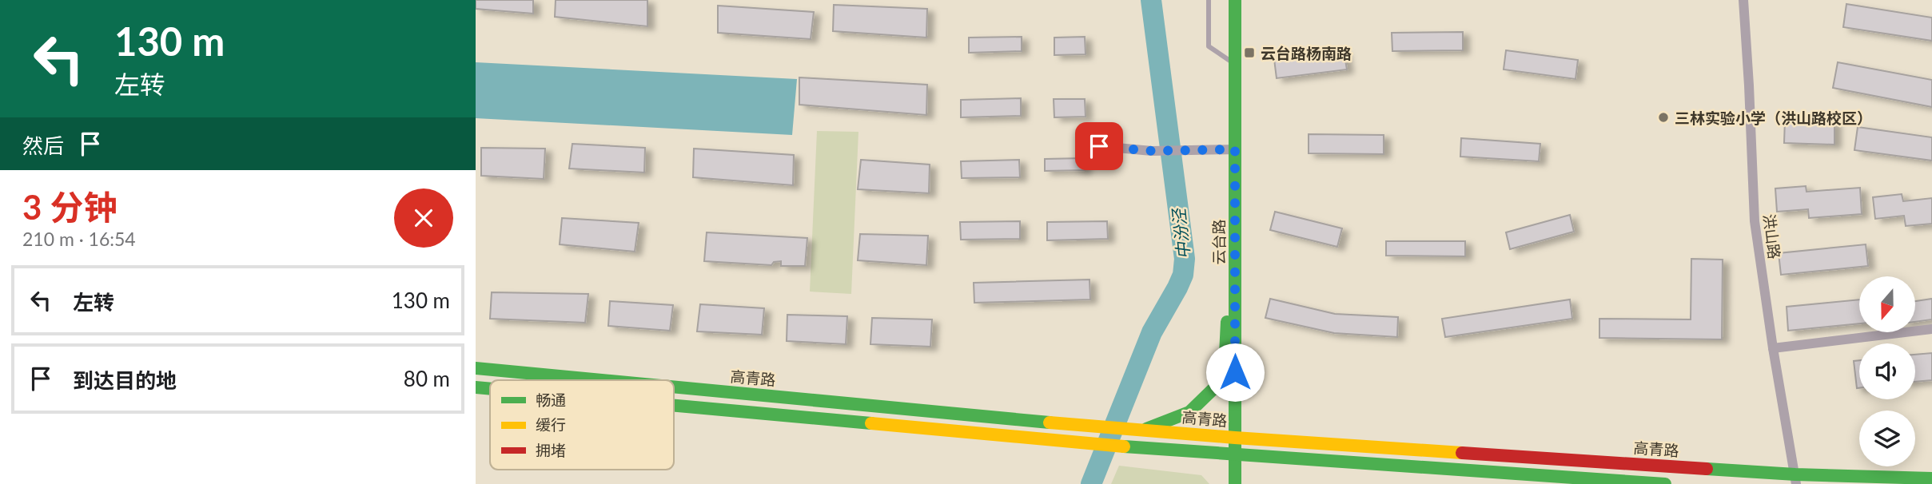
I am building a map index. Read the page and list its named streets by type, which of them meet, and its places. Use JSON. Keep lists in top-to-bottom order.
{
  "streets": {
    "main road": ["云台路", "高青路"],
    "street": ["洪山路"]
  },
  "crossings": [
    ["洪山路", "高青路"],
    ["云台路", "高青路"]
  ],
  "water": ["中汾泾"],
  "places": {
    "transit": ["云台路杨南路"],
    "other": ["三林实验小学（洪山路校区）"]
  },
  "legend": ["畅通", "缓行", "拥堵"],
  "north": "bottom",
  "page": {
    "turn": ["130 m", "左转"],
    "then": "然后",
    "heading": ["3 分钟", "210 m · 16:54"],
    "list": [
      {
        "name": "左转",
        "value": "130 m"
      },
      {
        "name": "到达目的地",
        "value": "80 m"
      }
    ]
  }
}
